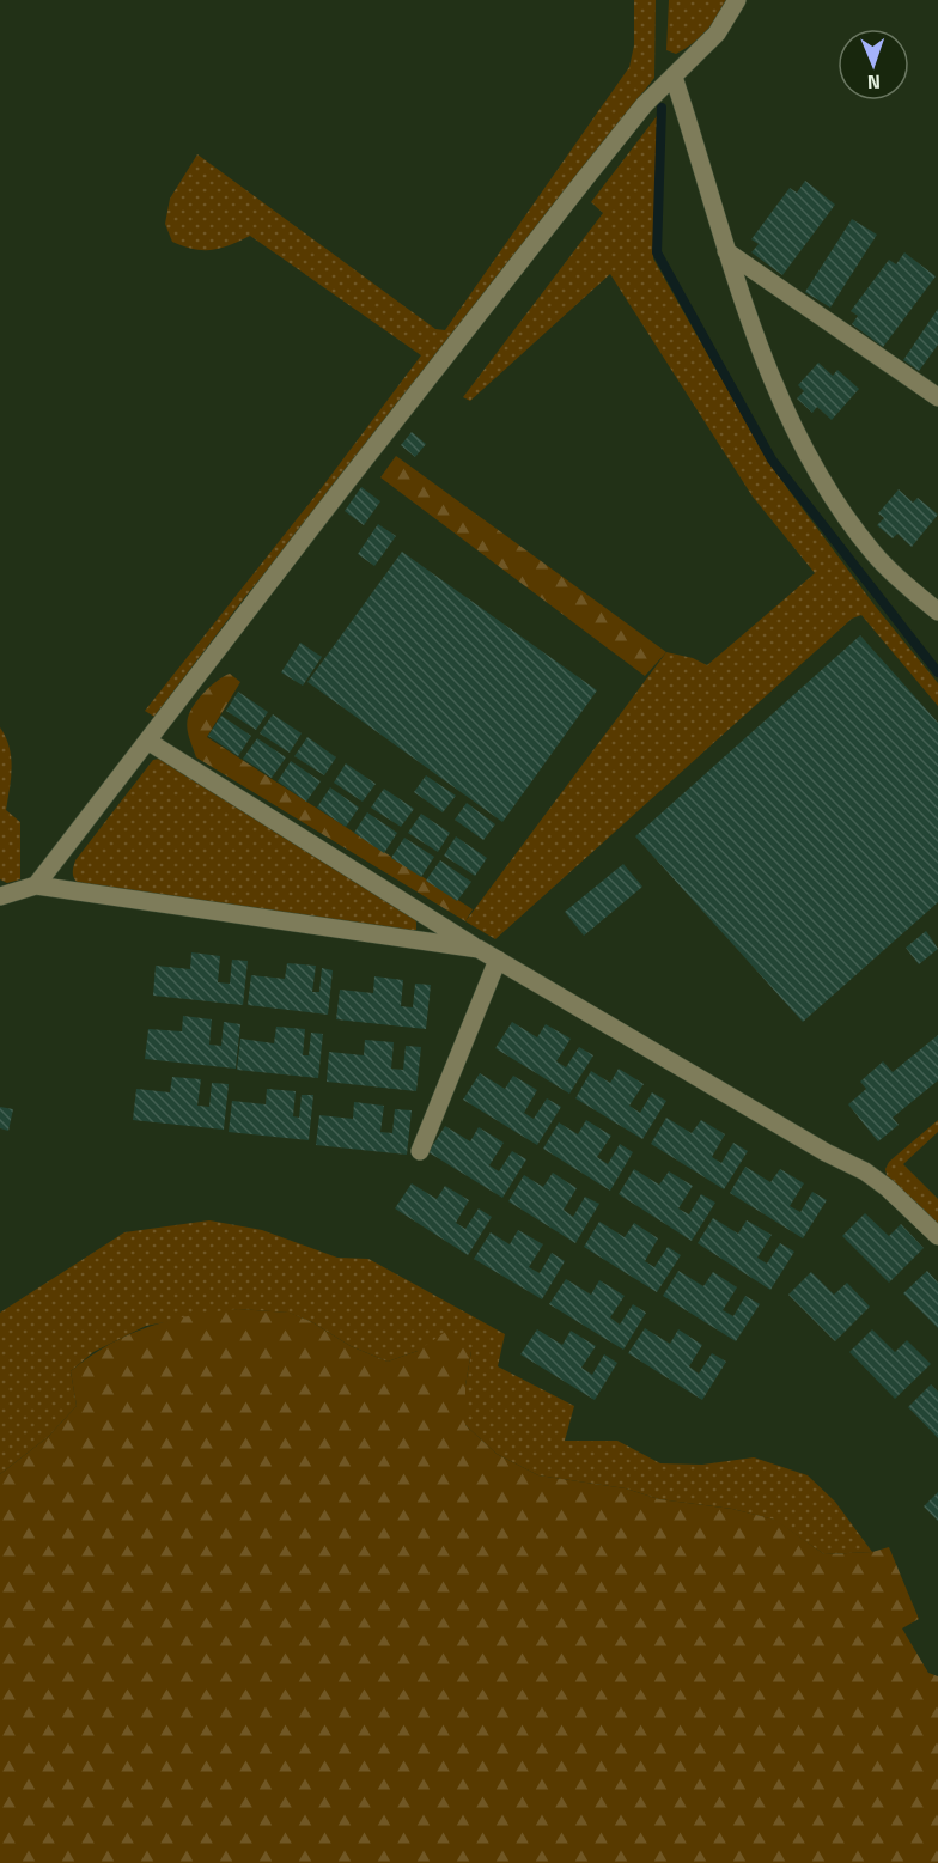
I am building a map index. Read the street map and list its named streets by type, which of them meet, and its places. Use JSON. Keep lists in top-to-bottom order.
{
  "north": "bottom"
}
